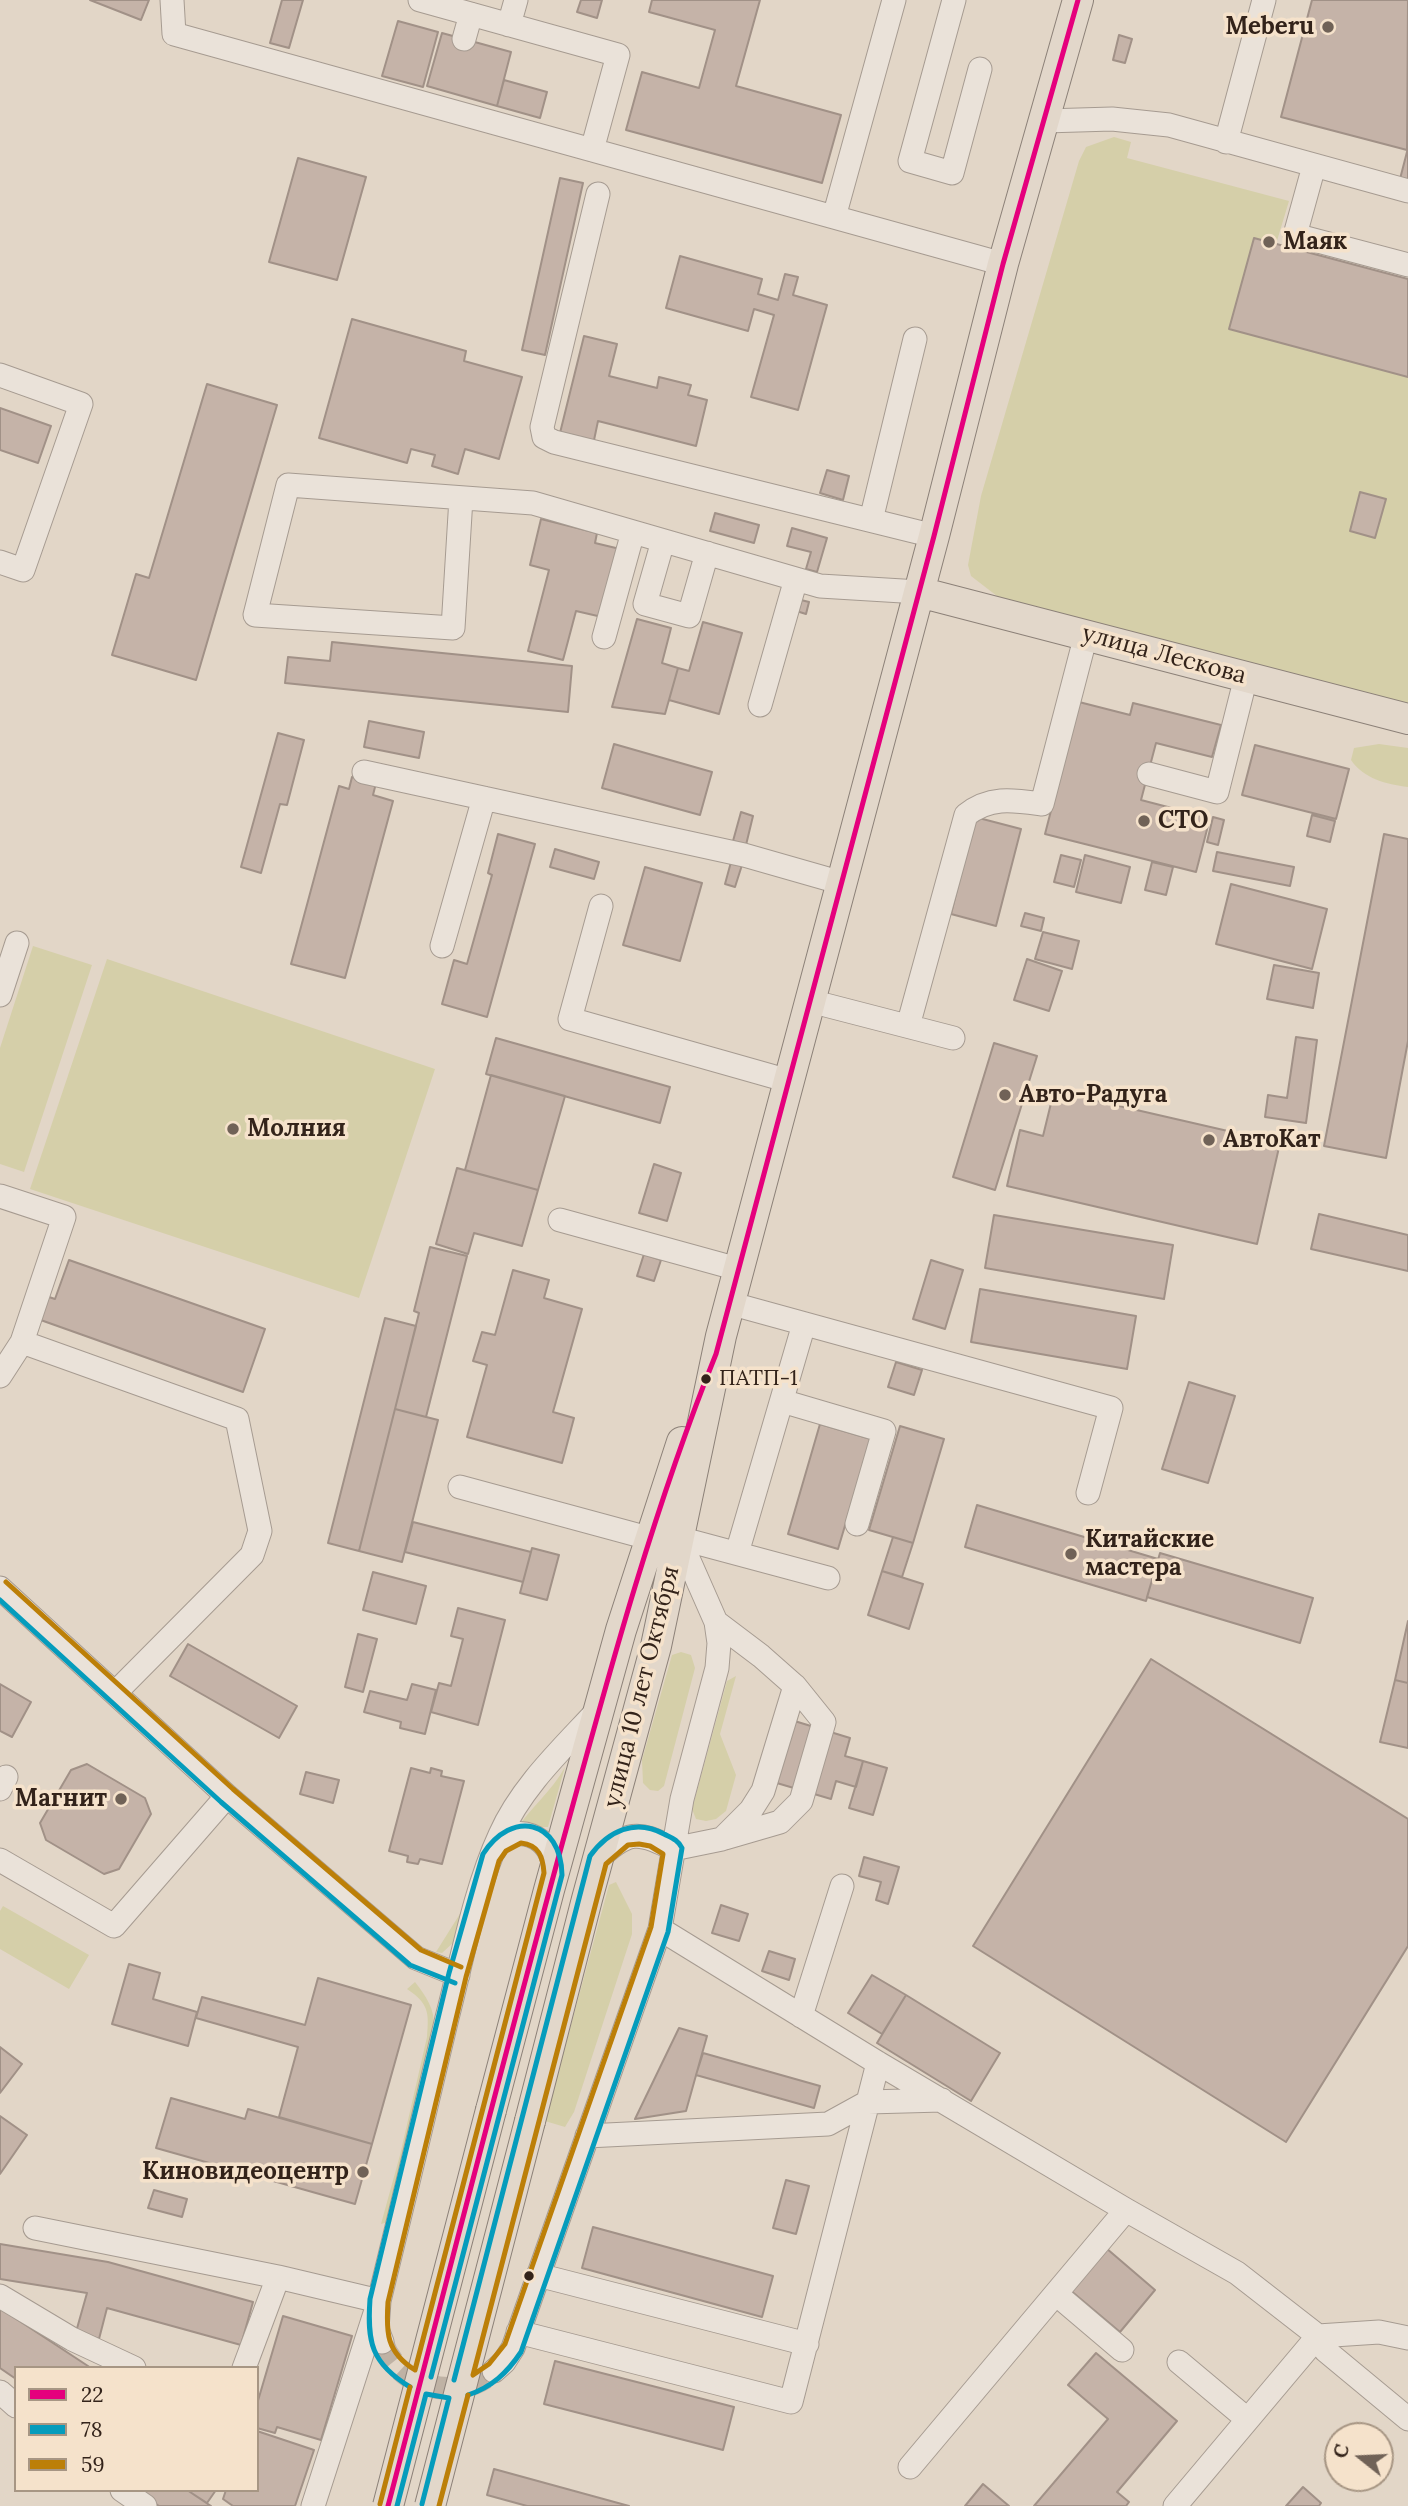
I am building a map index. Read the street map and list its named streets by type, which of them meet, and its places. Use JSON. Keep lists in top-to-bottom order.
{
  "streets": {
    "main road": ["улица Лескова", "улица 10 лет Октября"]
  },
  "crossings": [
    ["улица Лескова", "улица 10 лет Октября"]
  ],
  "places": [
    "Meberu",
    "Маяк",
    "СТО",
    "Авто-Радуга",
    "Молния",
    "АвтоКат",
    "ПАТП-1",
    "Китайские мастера",
    "Магнит",
    "Киновидеоцентр"
  ],
  "lines": ["transit line 22", "transit line 59", "transit line 78"],
  "legend": ["22", "78", "59"],
  "north": "left"
}
